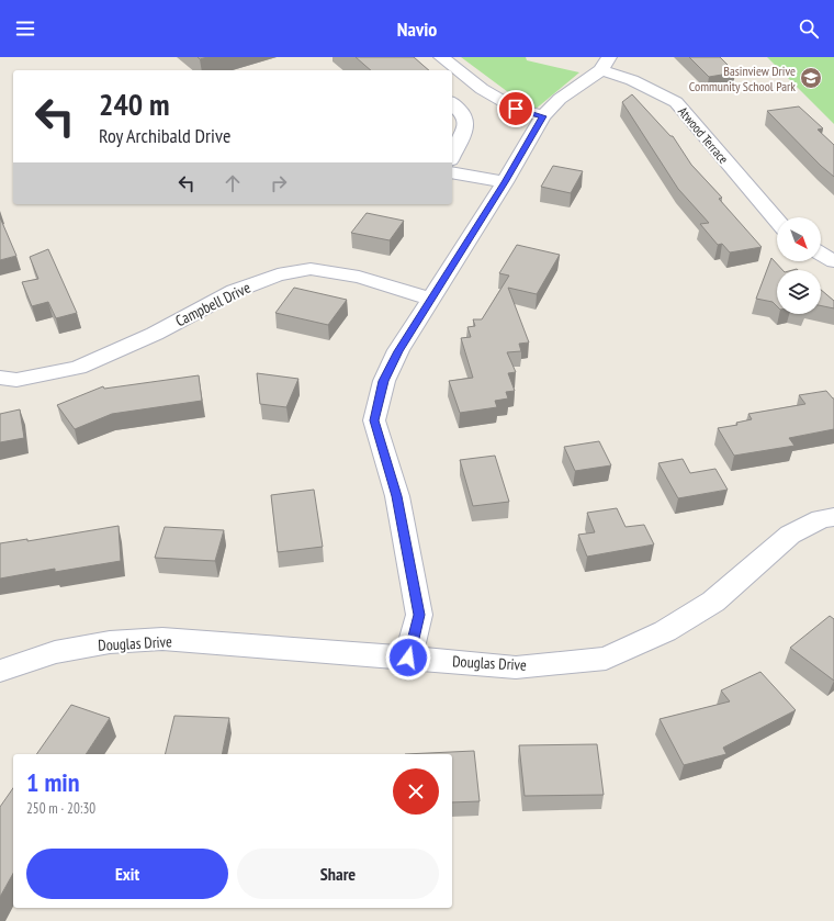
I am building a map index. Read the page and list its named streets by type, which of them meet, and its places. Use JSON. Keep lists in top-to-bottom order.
{
  "streets": {
    "street": ["Atwood Terrace", "Campbell Drive", "Douglas Drive"]
  },
  "places": {
    "school or university": ["Basinview Drive Community School Park"]
  },
  "north": "bottom right",
  "page": {
    "header": "Navio",
    "turn": ["240 m", "Roy Archibald Drive"],
    "heading": ["1 min", "250 m · 20:30"],
    "buttons": ["Exit", "Share"]
  }
}
